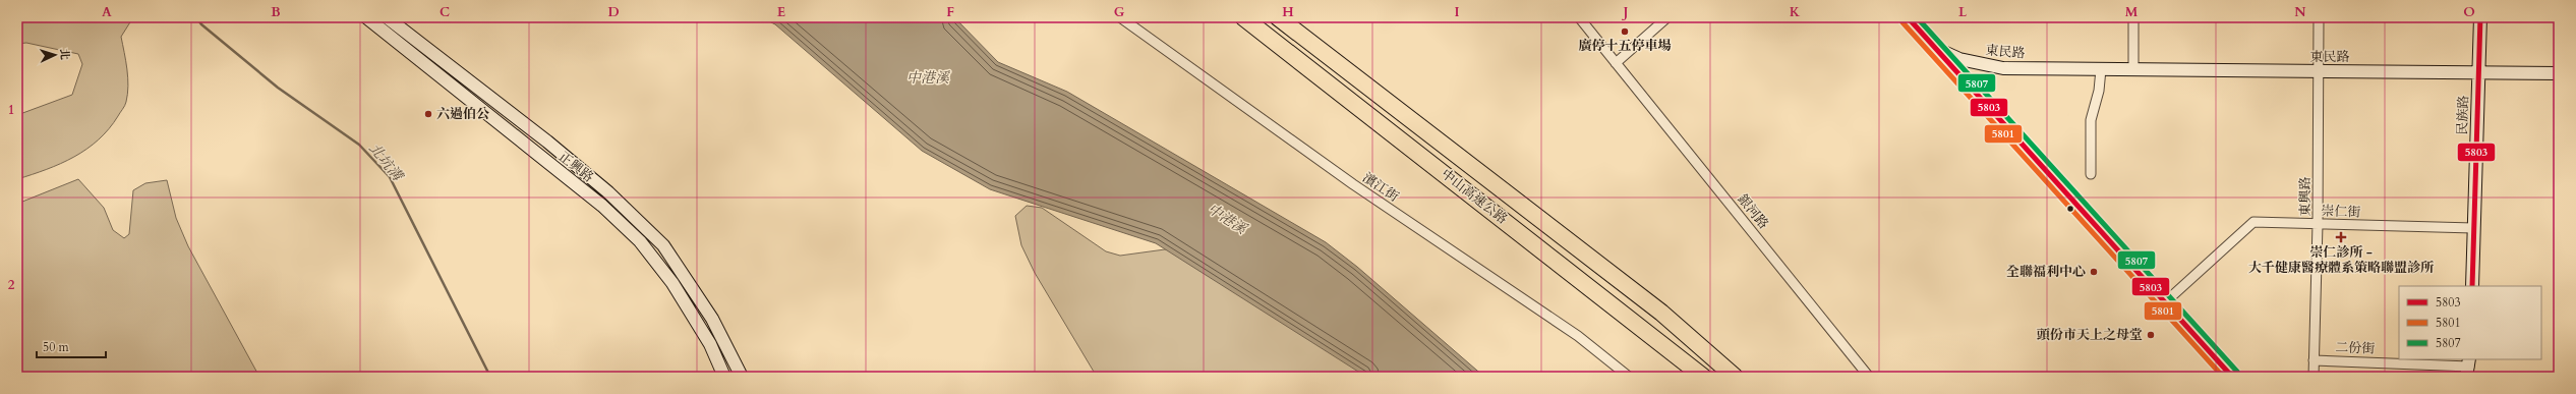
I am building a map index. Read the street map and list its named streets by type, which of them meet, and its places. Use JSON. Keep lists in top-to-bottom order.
{
  "streets": {
    "highway": ["中山高速公路"],
    "main road": ["東民路", "民族路", "正興路"],
    "street": [
      "濱江街",
      "東興路",
      "銀河路",
      "崇仁街",
      "二份街"
    ]
  },
  "crossings": [
    ["東民路", "民族路"],
    ["東民路", "東興路"],
    ["民族路", "崇仁街"],
    ["東興路", "崇仁街"],
    ["東興路", "二份街"]
  ],
  "water": ["中港溪", "北坑溝"],
  "places": {
    "other": [
      "廣停十五停車場",
      "六過伯公",
      "全聯福利中心",
      "頭份市天上之母堂"
    ],
    "health": ["崇仁診所 - 大千健康醫療體系策略聯盟診所"]
  },
  "lines": ["transit line 5803", "transit line 5807", "transit line 5801"],
  "legend": ["5803", "5801", "5807"],
  "scale_bar": "50 m",
  "north": "right",
  "grid": {
    "columns": [
      "A",
      "B",
      "C",
      "D",
      "E",
      "F",
      "G",
      "H",
      "I",
      "J",
      "K",
      "L",
      "M",
      "N",
      "O"
    ],
    "rows": ["1", "2"]
  }
}
